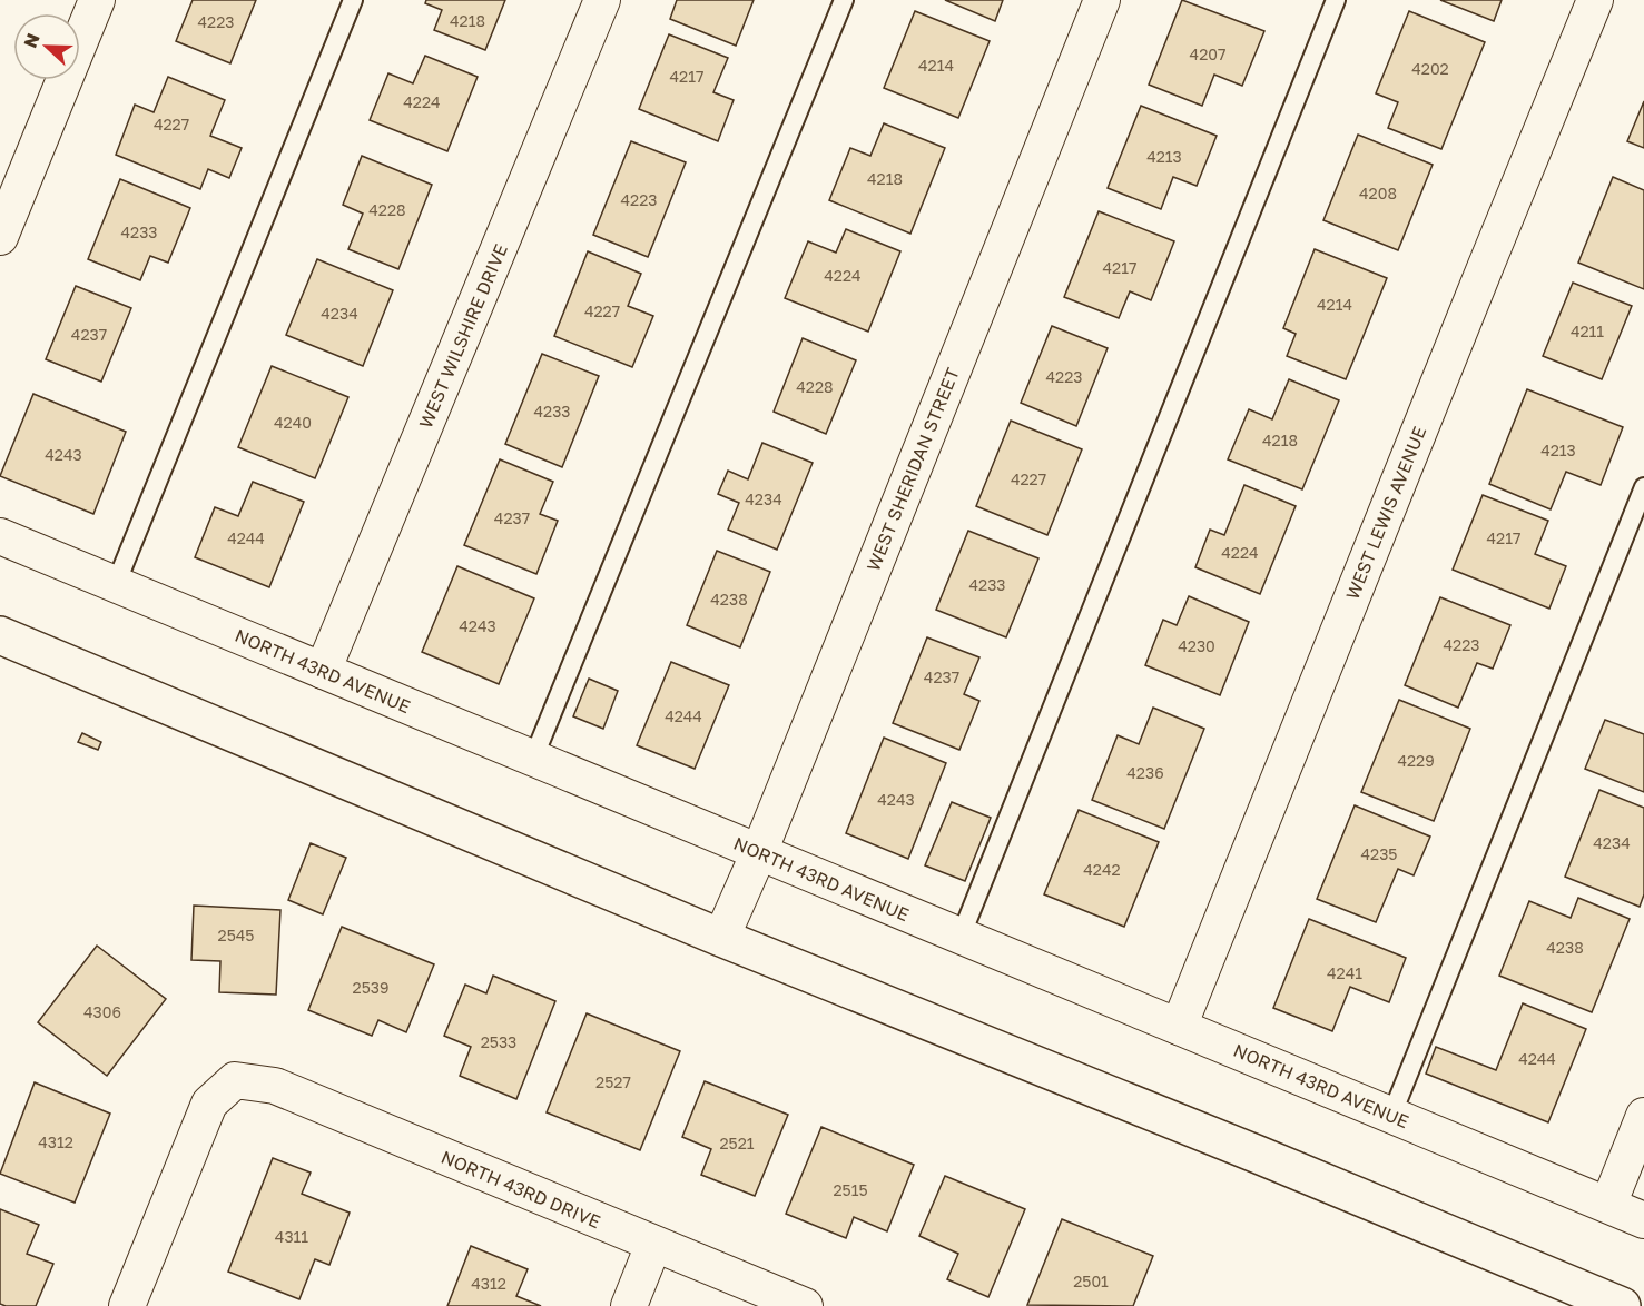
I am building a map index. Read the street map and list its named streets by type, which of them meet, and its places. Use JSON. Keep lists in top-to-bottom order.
{
  "streets": {
    "street": [
      "WEST WILSHIRE DRIVE",
      "WEST SHERIDAN STREET",
      "WEST LEWIS AVENUE",
      "NORTH 43RD AVENUE",
      "NORTH 43RD DRIVE"
    ]
  },
  "crossings": [
    ["WEST WILSHIRE DRIVE", "NORTH 43RD AVENUE"],
    ["WEST SHERIDAN STREET", "NORTH 43RD AVENUE"],
    ["WEST LEWIS AVENUE", "NORTH 43RD AVENUE"]
  ],
  "house_numbers": [
    "4218",
    "4223",
    "4207",
    "4214",
    "4202",
    "4217",
    "4224",
    "4227",
    "4213",
    "4218",
    "4208",
    "4223",
    "4228",
    "4233",
    "4217",
    "4224",
    "4214",
    "4227",
    "4234",
    "4211",
    "4237",
    "4223",
    "4228",
    "4233",
    "4240",
    "4218",
    "4213",
    "4243",
    "4227",
    "4234",
    "4237",
    "4244",
    "4217",
    "4224",
    "4233",
    "4238",
    "4243",
    "4223",
    "4230",
    "4237",
    "4244",
    "4229",
    "4236",
    "4243",
    "4234",
    "4235",
    "4242",
    "2545",
    "4238",
    "4241",
    "2539",
    "4306",
    "2533",
    "4244",
    "2527",
    "4312",
    "2521",
    "2515",
    "4311",
    "2501",
    "4312"
  ],
  "north": "left"
}
